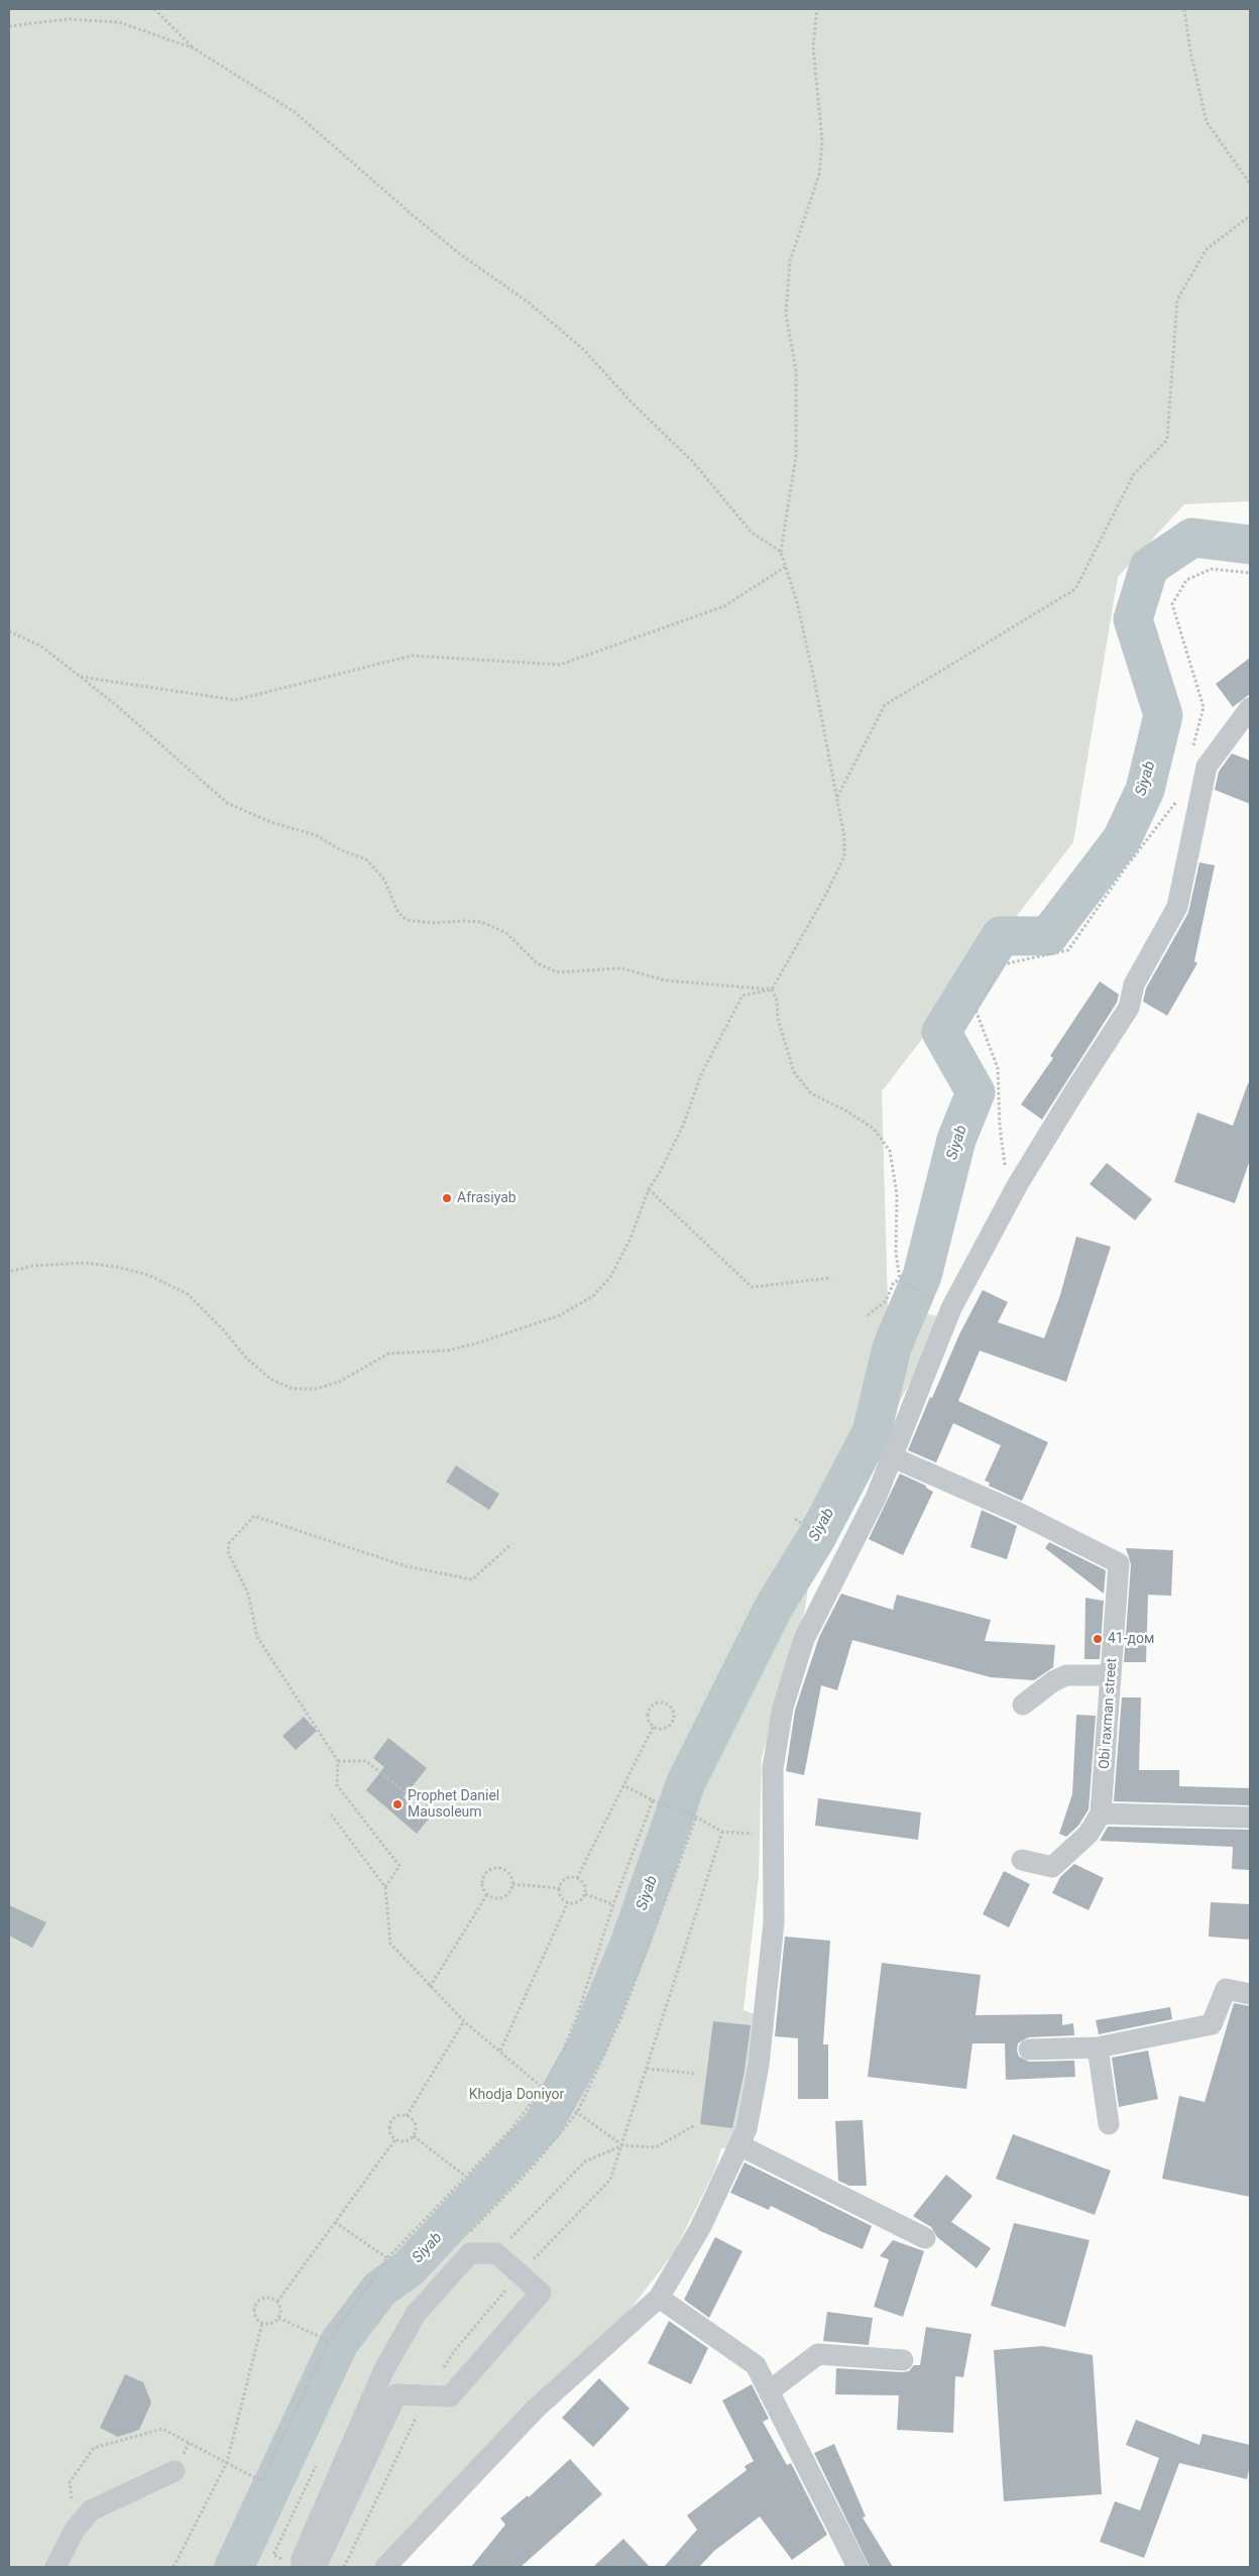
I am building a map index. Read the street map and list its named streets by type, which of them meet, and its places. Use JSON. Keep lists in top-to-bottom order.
{
  "streets": {
    "street": ["Obi raxman street"]
  },
  "water": ["Siyab"],
  "parks": ["Khodja Doniyor"],
  "places": ["Afrasiyab", "41-дом", "Prophet Daniel Mausoleum"]
}
